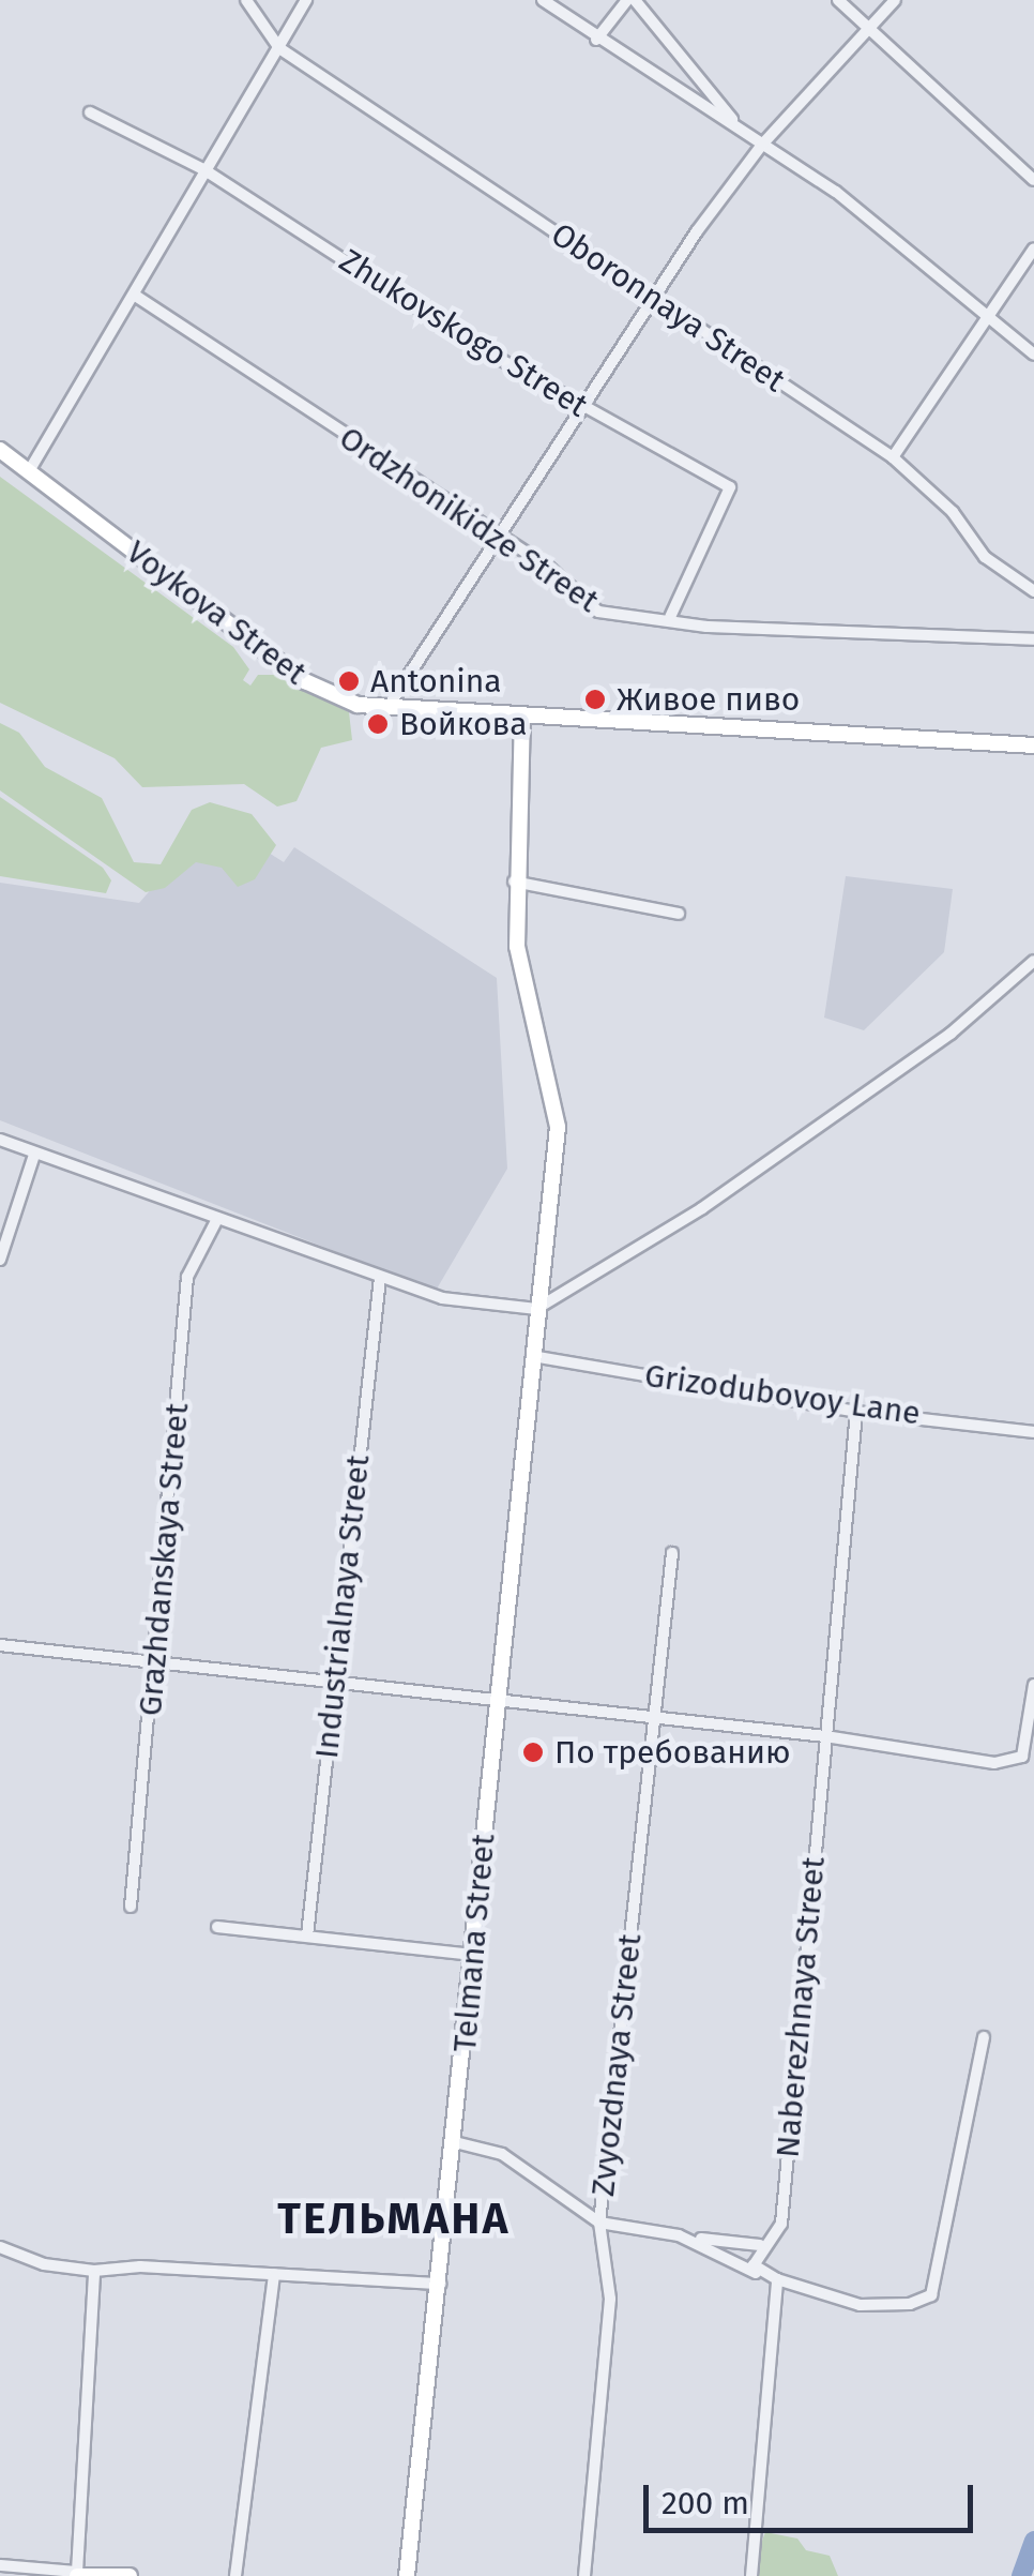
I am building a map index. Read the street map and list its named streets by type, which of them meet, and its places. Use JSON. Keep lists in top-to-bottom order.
{
  "streets": {
    "street": [
      "Oboronnaya Street",
      "Zhukovskogo Street",
      "Ordzhonikidze Street",
      "Voykova Street",
      "Grizodubovoy Lane",
      "Grazhdanskaya Street",
      "Industrialnaya Street",
      "Telmana Street",
      "Naberezhnaya Street",
      "Zvyozdnaya Street"
    ]
  },
  "crossings": [
    ["Zhukovskogo Street", "Ordzhonikidze Street"],
    ["Voykova Street", "Telmana Street"],
    ["Grizodubovoy Lane", "Telmana Street"],
    ["Grizodubovoy Lane", "Naberezhnaya Street"]
  ],
  "districts": ["ТЕЛЬМАНА"],
  "places": [
    "Antonina",
    "Живое пиво",
    "Войкова",
    "По требованию"
  ],
  "scale_bar": "200 m"
}
